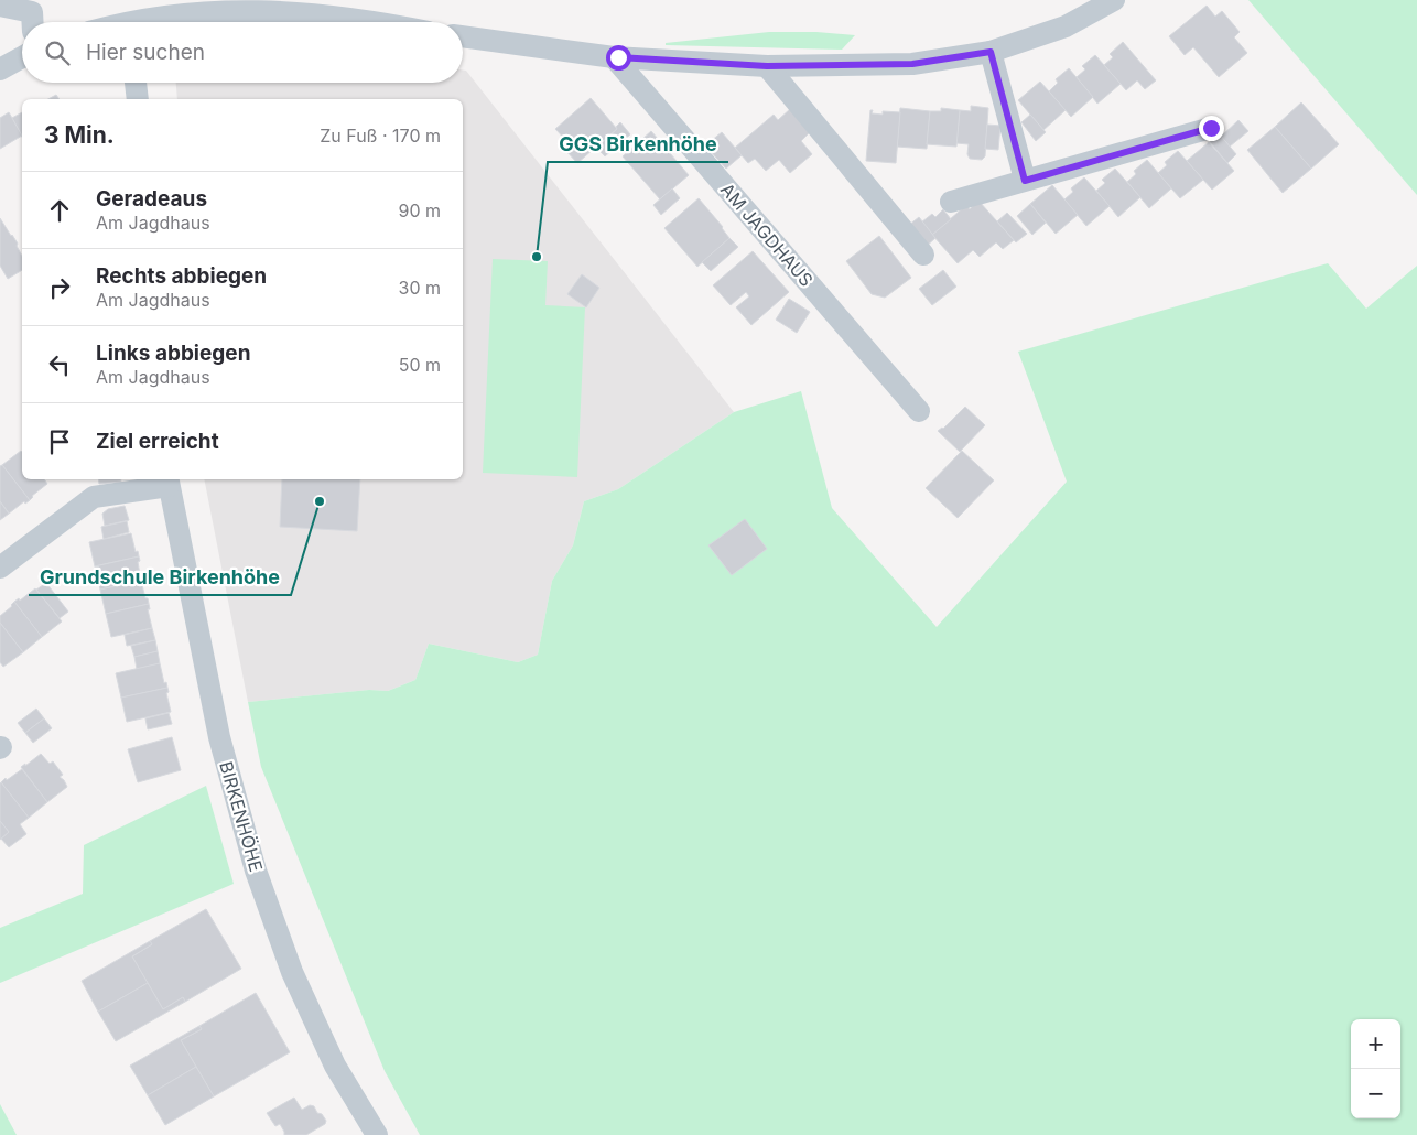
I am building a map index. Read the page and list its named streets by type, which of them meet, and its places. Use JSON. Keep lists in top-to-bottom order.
{
  "streets": {
    "street": ["AM JAGDHAUS", "BIRKENHÖHE"]
  },
  "places": ["GGS Birkenhöhe", "Grundschule Birkenhöhe"],
  "page": {
    "search": "Hier suchen",
    "heading": ["3 Min.", "Zu Fuß · 170 m"],
    "list": [
      ["Geradeaus", "Am Jagdhaus", "90 m"],
      ["Rechts abbiegen", "Am Jagdhaus", "30 m"],
      ["Links abbiegen", "Am Jagdhaus", "50 m"],
      "Ziel erreicht"
    ],
    "map_buttons": ["+", "−"]
  }
}
